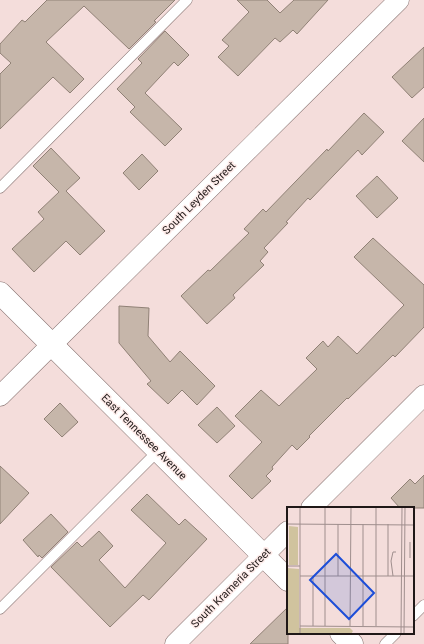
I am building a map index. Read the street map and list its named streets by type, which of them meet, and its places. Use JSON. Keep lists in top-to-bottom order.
{
  "streets": {
    "street": ["South Leyden Street", "East Tennessee Avenue", "South Krameria Street"]
  },
  "crossings": [
    ["South Leyden Street", "East Tennessee Avenue"],
    ["East Tennessee Avenue", "South Krameria Street"]
  ]
}
